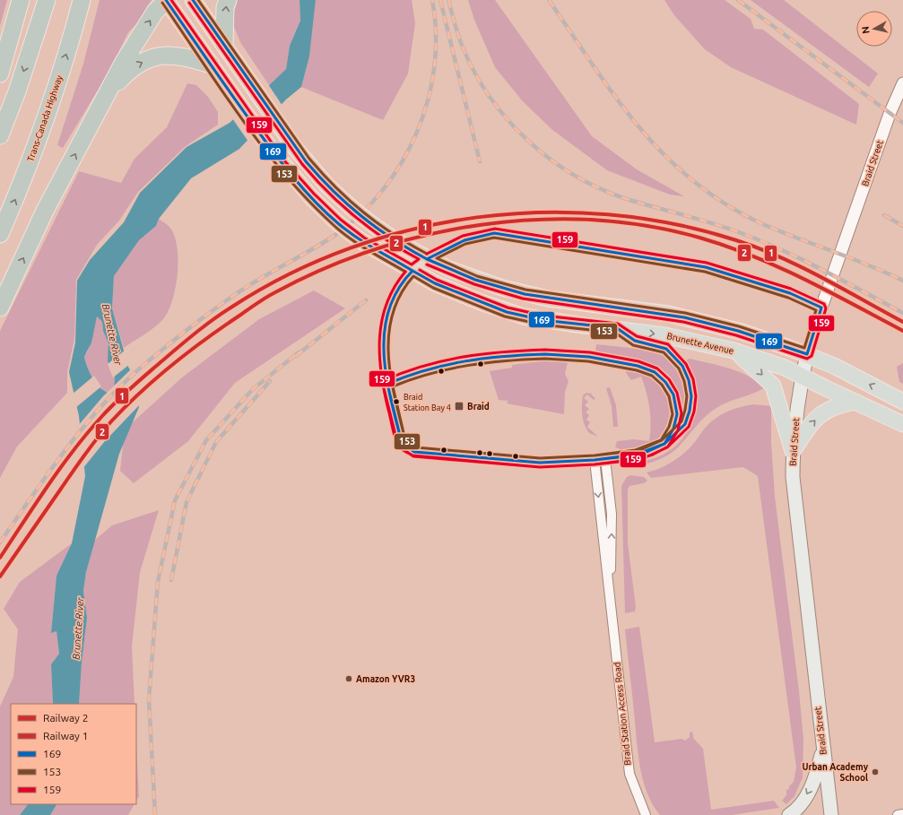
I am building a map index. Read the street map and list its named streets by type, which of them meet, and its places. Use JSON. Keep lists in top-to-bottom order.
{
  "streets": {
    "highway": ["Trans-Canada Highway"],
    "main road": ["Braid Street", "Brunette Avenue"],
    "street": ["Braid Station Access Road"]
  },
  "crossings": [
    ["Braid Street", "Brunette Avenue"]
  ],
  "water": ["Brunette River"],
  "places": {
    "other": ["Braid Station Bay 4", "Amazon YVR3", "Urban Academy School"],
    "transit": ["Braid"]
  },
  "lines": [
    "transit line 169",
    "transit line 153",
    "transit line 159",
    "rail line 1",
    "rail line 2"
  ],
  "legend": [
    "Railway 2",
    "Railway 1",
    "169",
    "153",
    "159"
  ],
  "north": "left"
}
